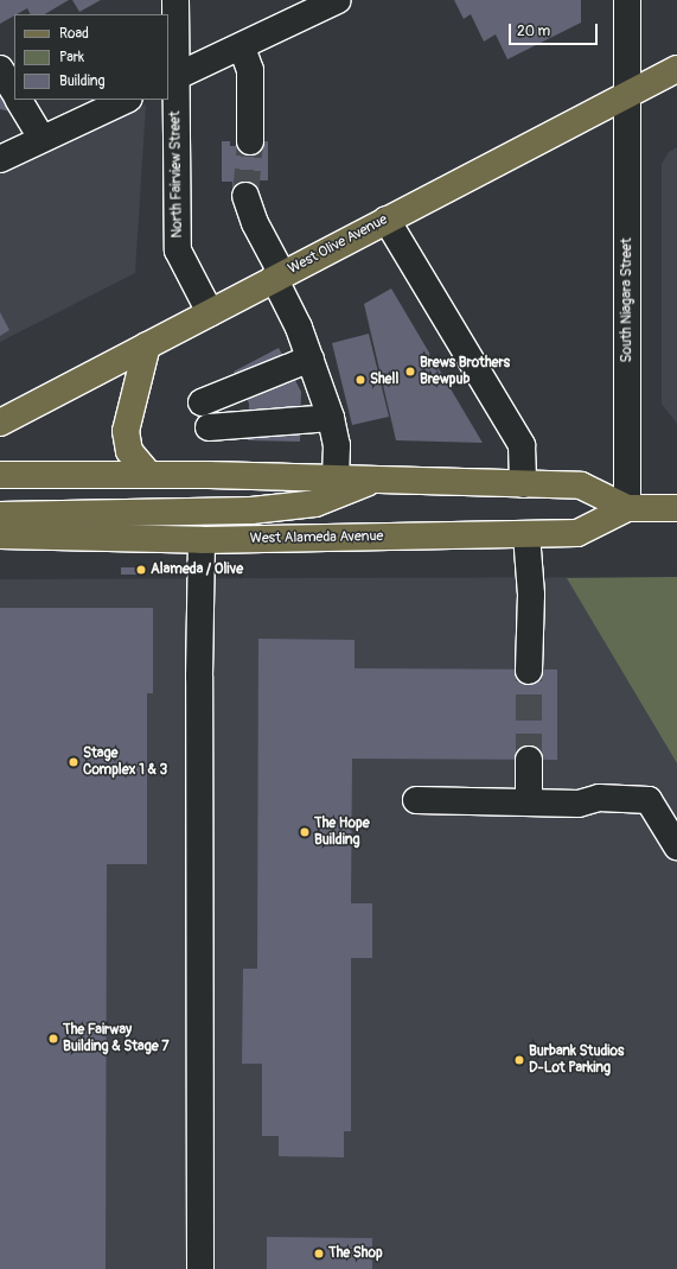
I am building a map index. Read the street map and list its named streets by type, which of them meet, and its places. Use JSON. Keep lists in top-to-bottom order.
{
  "streets": {
    "main road": ["West Olive Avenue", "West Alameda Avenue"],
    "street": ["North Fairview Street", "South Niagara Street"]
  },
  "crossings": [
    ["North Fairview Street", "West Olive Avenue"],
    ["West Olive Avenue", "South Niagara Street"],
    ["South Niagara Street", "West Alameda Avenue"]
  ],
  "places": [
    "Brews Brothers Brewpub",
    "Shell",
    "Alameda / Olive",
    "Stage Complex 1 & 3",
    "The Hope Building",
    "The Fairway Building & Stage 7",
    "Burbank Studios D-Lot Parking",
    "The Shop"
  ],
  "legend": ["Road", "Park", "Building"],
  "scale_bar": "20 m"
}
